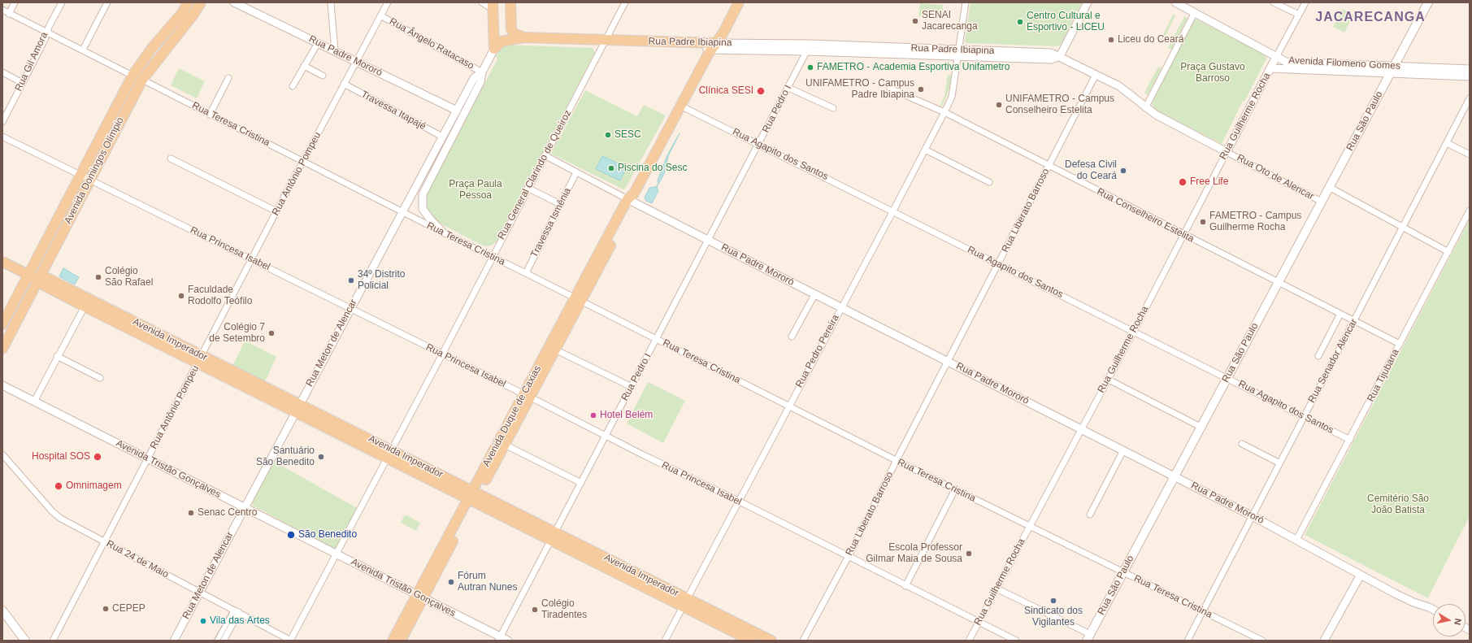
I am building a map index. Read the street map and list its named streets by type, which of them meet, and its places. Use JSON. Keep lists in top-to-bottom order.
{
  "streets": {
    "main road": [
      "Rua Padre Ibiapina",
      "Rua São Paulo",
      "Avenida Domingos Olímpio",
      "Avenida Imperador",
      "Avenida Duque de Caxias"
    ],
    "street": [
      "Rua Ângelo Ratacaso",
      "Rua Padre Mororó",
      "Rua Gil Amora",
      "Avenida Filomeno Gomes",
      "Rua Pedro I",
      "Travessa Itapajé",
      "Rua Guilherme Rocha",
      "Rua Teresa Cristina",
      "Rua Agapito dos Santos",
      "Rua Antônio Pompeu",
      "Rua General Clarindo de Queiroz",
      "Rua Oto de Alencar",
      "Rua Liberato Barroso",
      "Rua Conselheiro Estelita",
      "Travessa Ismênia",
      "Rua Princesa Isabel",
      "Rua Meton de Alencar",
      "Rua Pedro Pereira",
      "Rua Senador Alencar",
      "Rua Tijubana",
      "Avenida Tristão Gonçalves",
      "Rua 24 de Maio"
    ]
  },
  "crossings": [
    ["Rua Padre Ibiapina", "Rua Pedro I"],
    ["Rua Padre Ibiapina", "Rua General Clarindo de Queiroz"],
    ["Rua Padre Ibiapina", "Rua Oto de Alencar"],
    ["Rua Padre Ibiapina", "Rua Meton de Alencar"],
    ["Rua Padre Ibiapina", "Rua Pedro Pereira"],
    ["Rua Padre Ibiapina", "Avenida Duque de Caxias"],
    ["Rua Ângelo Ratacaso", "Rua Antônio Pompeu"],
    ["Rua Ângelo Ratacaso", "Rua Meton de Alencar"],
    ["Rua Padre Mororó", "Rua Pedro I"],
    ["Rua Padre Mororó", "Rua Guilherme Rocha"],
    ["Rua Padre Mororó", "Rua São Paulo"],
    ["Rua Padre Mororó", "Rua Antônio Pompeu"],
    ["Rua Padre Mororó", "Rua General Clarindo de Queiroz"],
    ["Rua Padre Mororó", "Rua Liberato Barroso"],
    ["Rua Padre Mororó", "Travessa Ismênia"],
    ["Rua Padre Mororó", "Rua Meton de Alencar"],
    ["Rua Padre Mororó", "Rua Pedro Pereira"],
    ["Rua Padre Mororó", "Rua Senador Alencar"],
    ["Rua Padre Mororó", "Rua Tijubana"],
    ["Rua Padre Mororó", "Avenida Duque de Caxias"],
    ["Avenida Filomeno Gomes", "Rua Guilherme Rocha"],
    ["Avenida Filomeno Gomes", "Rua São Paulo"],
    ["Rua Pedro I", "Rua Teresa Cristina"],
    ["Rua Pedro I", "Rua Agapito dos Santos"],
    ["Rua Pedro I", "Rua Princesa Isabel"],
    ["Rua Pedro I", "Avenida Imperador"],
    ["Rua Pedro I", "Avenida Tristão Gonçalves"],
    ["Travessa Itapajé", "Rua Antônio Pompeu"],
    ["Travessa Itapajé", "Rua Meton de Alencar"],
    ["Rua Guilherme Rocha", "Rua Teresa Cristina"],
    ["Rua Guilherme Rocha", "Rua Agapito dos Santos"],
    ["Rua Guilherme Rocha", "Rua Oto de Alencar"],
    ["Rua Guilherme Rocha", "Rua Conselheiro Estelita"],
    ["Rua Guilherme Rocha", "Rua Princesa Isabel"],
    ["Rua São Paulo", "Rua Teresa Cristina"],
    ["Rua São Paulo", "Rua Agapito dos Santos"],
    ["Rua São Paulo", "Rua Oto de Alencar"],
    ["Rua São Paulo", "Rua Conselheiro Estelita"],
    ["Rua Teresa Cristina", "Avenida Domingos Olímpio"],
    ["Rua Teresa Cristina", "Rua Antônio Pompeu"],
    ["Rua Teresa Cristina", "Rua General Clarindo de Queiroz"],
    ["Rua Teresa Cristina", "Rua Liberato Barroso"],
    ["Rua Teresa Cristina", "Travessa Ismênia"],
    ["Rua Teresa Cristina", "Rua Meton de Alencar"],
    ["Rua Teresa Cristina", "Rua Pedro Pereira"],
    ["Rua Teresa Cristina", "Rua Senador Alencar"],
    ["Rua Teresa Cristina", "Avenida Duque de Caxias"],
    ["Rua Agapito dos Santos", "Rua Liberato Barroso"],
    ["Rua Agapito dos Santos", "Rua Pedro Pereira"],
    ["Rua Agapito dos Santos", "Rua Senador Alencar"],
    ["Rua Agapito dos Santos", "Rua Tijubana"],
    ["Rua Agapito dos Santos", "Avenida Duque de Caxias"],
    ["Avenida Domingos Olímpio", "Rua Princesa Isabel"],
    ["Avenida Domingos Olímpio", "Avenida Imperador"],
    ["Rua Antônio Pompeu", "Rua Princesa Isabel"],
    ["Rua Antônio Pompeu", "Avenida Imperador"],
    ["Rua Antônio Pompeu", "Avenida Tristão Gonçalves"],
    ["Rua Antônio Pompeu", "Rua 24 de Maio"],
    ["Rua General Clarindo de Queiroz", "Rua Princesa Isabel"],
    ["Rua General Clarindo de Queiroz", "Avenida Imperador"],
    ["Rua General Clarindo de Queiroz", "Avenida Tristão Gonçalves"],
    ["Rua General Clarindo de Queiroz", "Rua 24 de Maio"],
    ["Rua Oto de Alencar", "Rua Liberato Barroso"],
    ["Rua Oto de Alencar", "Rua Senador Alencar"],
    ["Rua Oto de Alencar", "Rua Tijubana"],
    ["Rua Liberato Barroso", "Rua Conselheiro Estelita"],
    ["Rua Liberato Barroso", "Rua Princesa Isabel"],
    ["Rua Conselheiro Estelita", "Rua Pedro Pereira"],
    ["Rua Conselheiro Estelita", "Rua Senador Alencar"],
    ["Rua Conselheiro Estelita", "Rua Tijubana"],
    ["Rua Princesa Isabel", "Rua Meton de Alencar"],
    ["Rua Princesa Isabel", "Rua Pedro Pereira"],
    ["Rua Princesa Isabel", "Avenida Duque de Caxias"],
    ["Avenida Imperador", "Rua Meton de Alencar"],
    ["Avenida Imperador", "Rua Pedro Pereira"],
    ["Avenida Imperador", "Avenida Duque de Caxias"],
    ["Rua Meton de Alencar", "Avenida Tristão Gonçalves"],
    ["Rua Meton de Alencar", "Rua 24 de Maio"],
    ["Avenida Duque de Caxias", "Avenida Tristão Gonçalves"]
  ],
  "districts": ["JACARECANGA"],
  "parks": ["Praça Gustavo Barroso", "Praça Paula Pessoa", "Cemitério São João Batista"],
  "places": [
    "SENAI Jacarecanga",
    "Centro Cultural e Esportivo - LICEU",
    "Liceu do Ceará",
    "FAMETRO - Academia Esportiva Unifametro",
    "UNIFAMETRO - Campus Padre Ibiapina",
    "Clínica SESI",
    "UNIFAMETRO - Campus Conselheiro Estelita",
    "SESC",
    "Piscina do Sesc",
    "Defesa Civil do Ceará",
    "Free Life",
    "FAMETRO - Campus Guilherme Rocha",
    "Colégio São Rafael",
    "34º Distrito Policial",
    "Faculdade Rodolfo Teófilo",
    "Colégio 7 de Setembro",
    "Hotel Belém",
    "Hospital SOS",
    "Santuário São Benedito",
    "Omnimagem",
    "Senac Centro",
    "São Benedito",
    "Escola Professor Gilmar Maia de Sousa",
    "Fórum Autran Nunes",
    "Sindicato dos Vigilantes",
    "CEPEP",
    "Colégio Tiradentes",
    "Vila das Artes"
  ],
  "north": "right"
}
